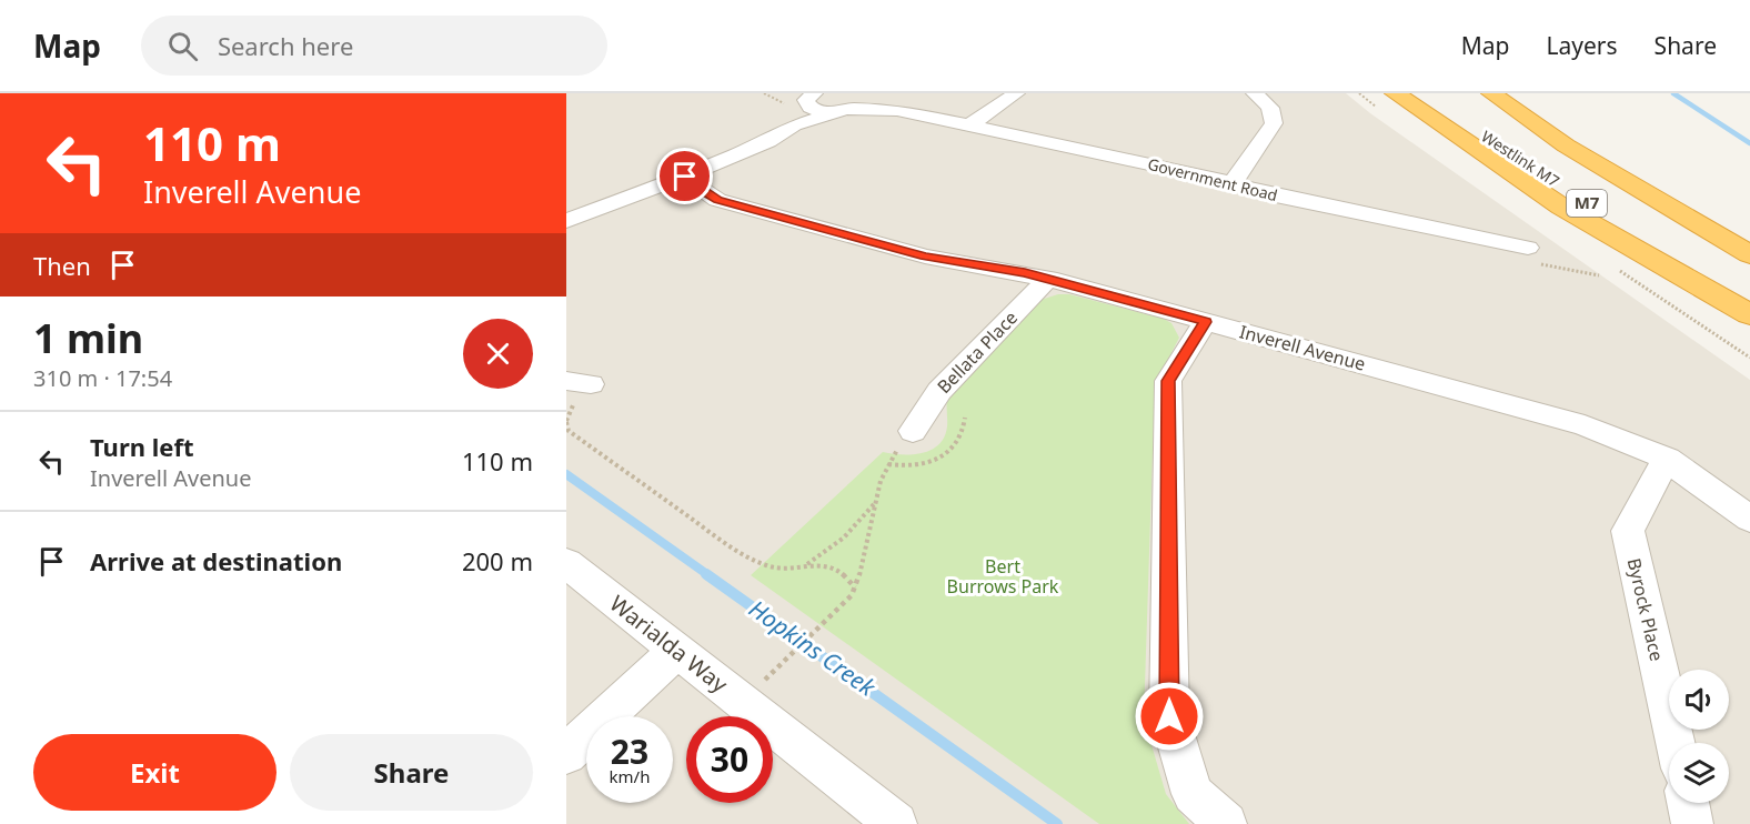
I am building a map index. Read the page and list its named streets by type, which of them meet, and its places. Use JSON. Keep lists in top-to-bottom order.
{
  "streets": {
    "highway": ["Westlink M7", "M7"],
    "street": [
      "Government Road",
      "Inverell Avenue",
      "Bellata Place",
      "Byrock Place",
      "Warialda Way"
    ]
  },
  "crossings": [
    ["Westlink M7", "M7"],
    ["Inverell Avenue", "Bellata Place"],
    ["Inverell Avenue", "Byrock Place"]
  ],
  "water": ["Hopkins Creek"],
  "parks": ["Bert Burrows Park"],
  "page": {
    "header": "Map",
    "search": "Search here",
    "nav": ["Map", "Layers", "Share"],
    "turn": ["110 m", "Inverell Avenue"],
    "then": "Then",
    "heading": ["1 min", "310 m · 17:54"],
    "list": [
      {
        "name": "Turn left",
        "note": "Inverell Avenue",
        "value": "110 m"
      },
      {
        "name": "Arrive at destination",
        "value": "200 m"
      }
    ],
    "speed": "23 km/h",
    "limit": "30",
    "buttons": ["Exit", "Share"]
  }
}
